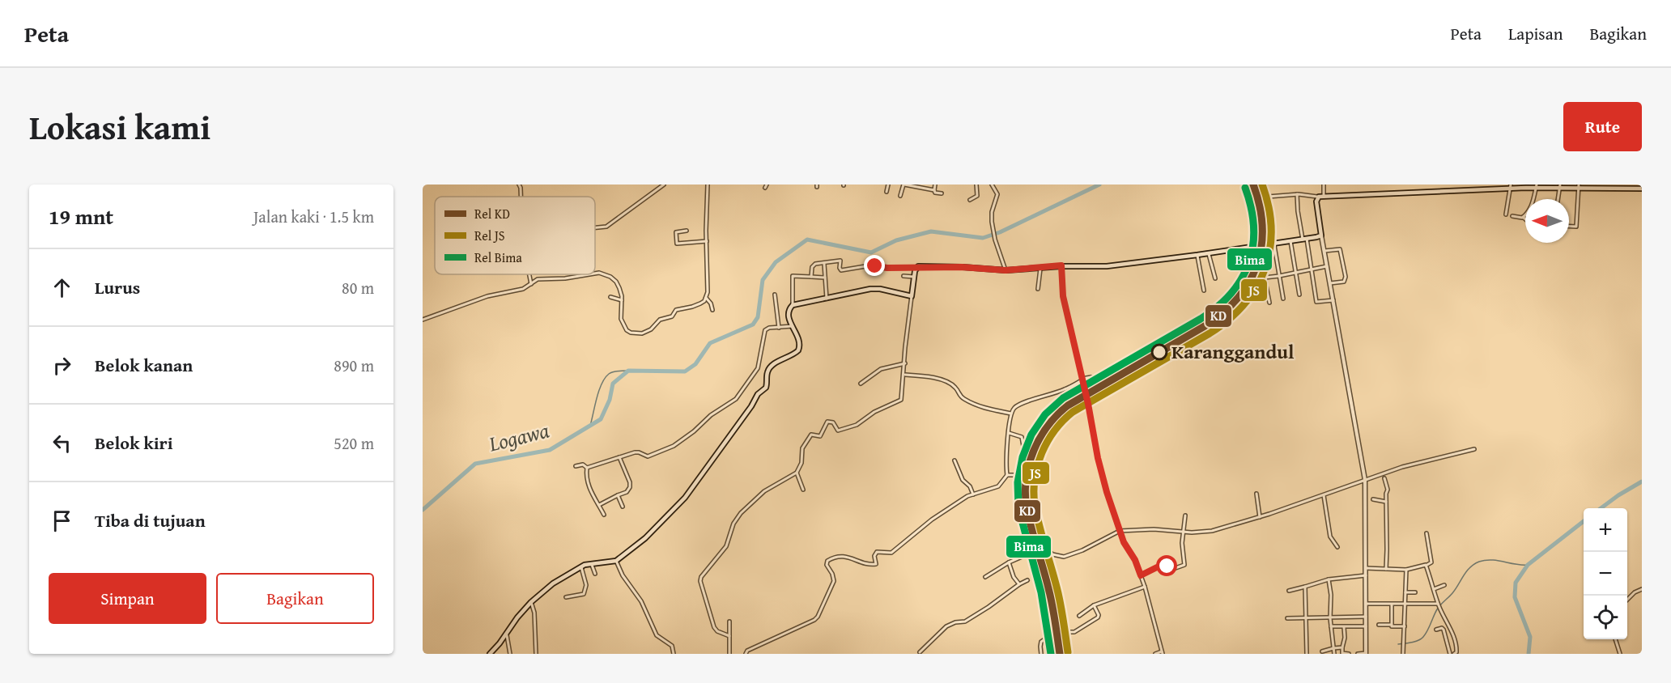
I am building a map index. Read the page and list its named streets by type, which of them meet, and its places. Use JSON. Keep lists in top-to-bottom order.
{
  "water": ["Logawa"],
  "places": ["Karanggandul"],
  "lines": ["rail line KD", "rail line JS", "rail line Bima"],
  "legend": ["Rel KD", "Rel JS", "Rel Bima"],
  "north": "left",
  "page": {
    "header": "Peta",
    "nav": ["Peta", "Lapisan", "Bagikan"],
    "title": "Lokasi kami",
    "buttons": [
      "Rute",
      ["Simpan", "Bagikan"]
    ],
    "heading": ["19 mnt", "Jalan kaki · 1.5 km"],
    "list": [
      ["Lurus", "80 m"],
      ["Belok kanan", "890 m"],
      ["Belok kiri", "520 m"],
      "Tiba di tujuan"
    ],
    "map_buttons": ["+", "−"]
  }
}
